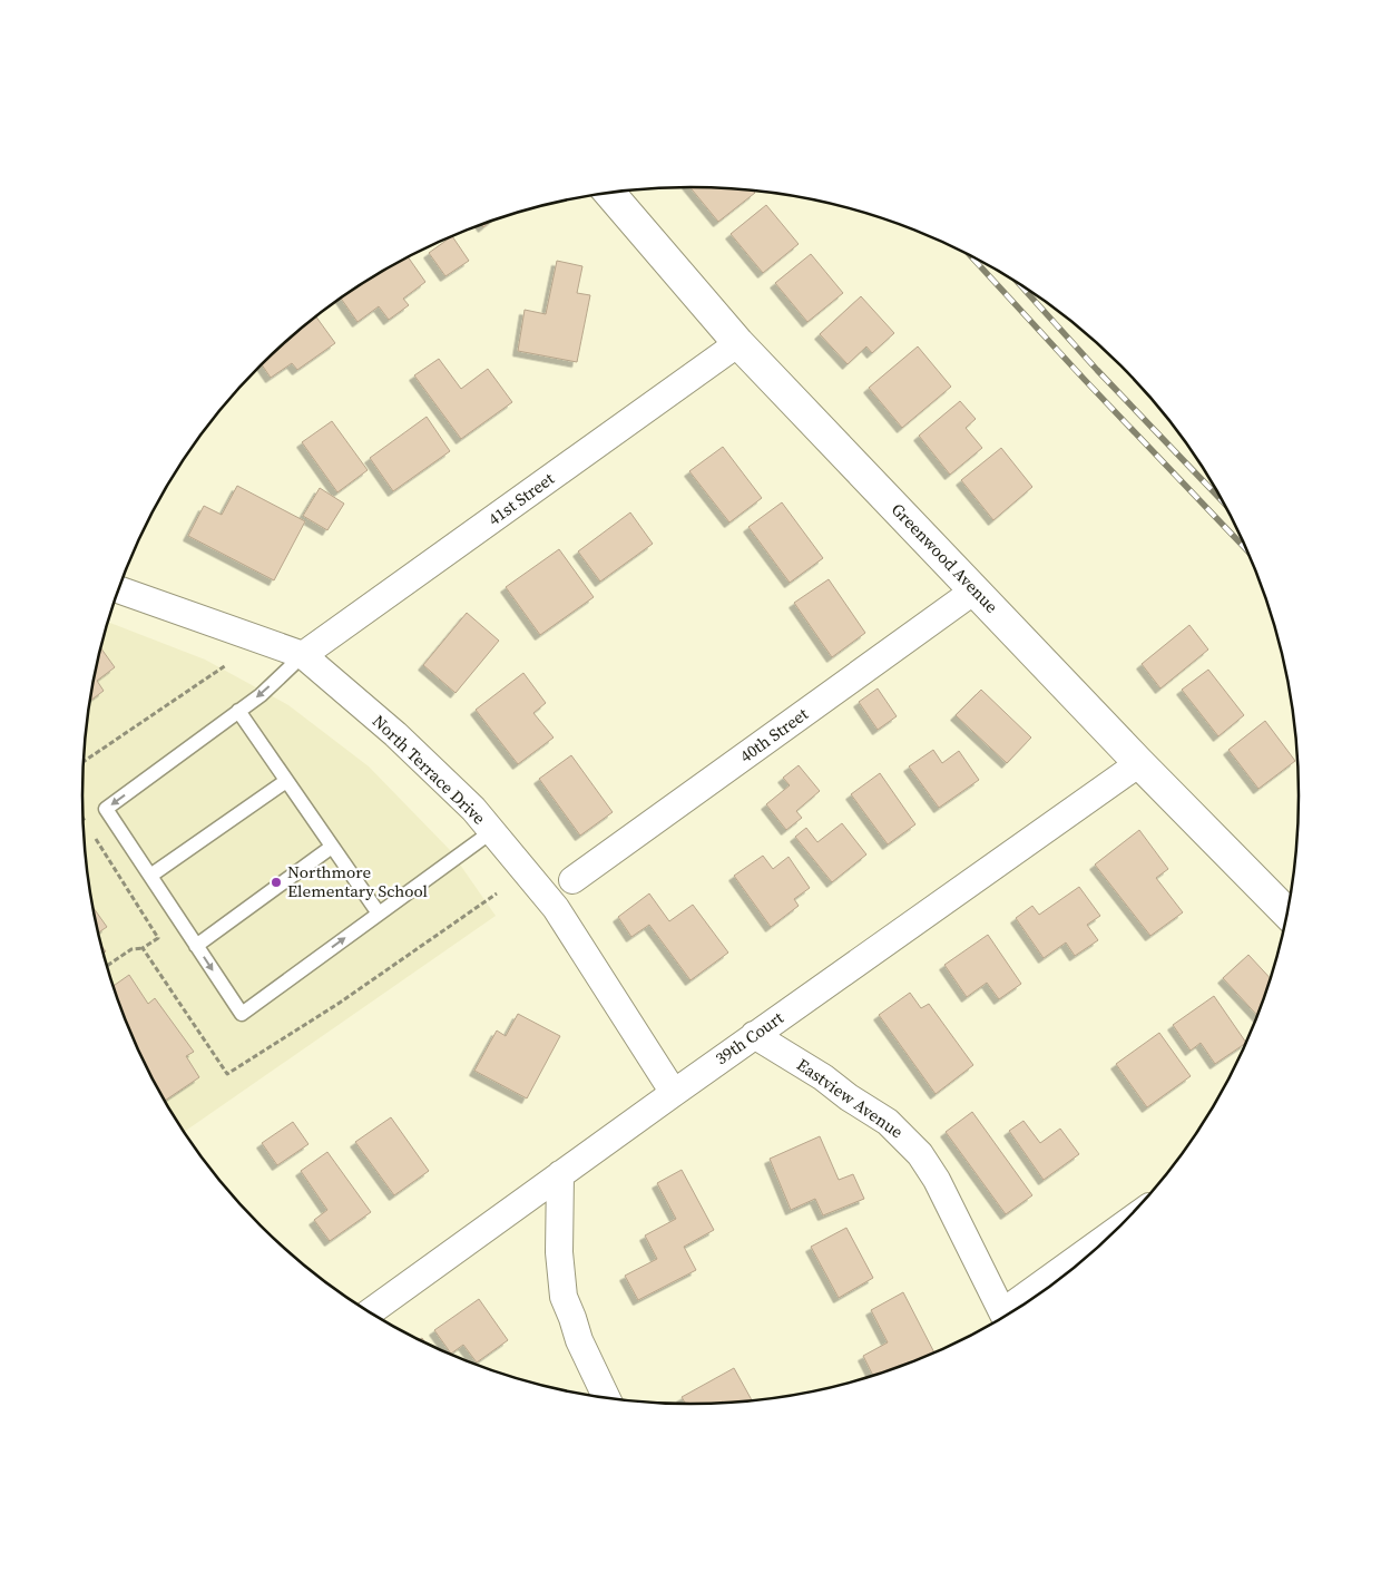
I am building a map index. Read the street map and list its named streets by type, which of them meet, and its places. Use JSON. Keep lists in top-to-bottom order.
{
  "streets": {
    "street": [
      "41st Street",
      "Greenwood Avenue",
      "40th Street",
      "North Terrace Drive",
      "39th Court",
      "Eastview Avenue"
    ]
  },
  "crossings": [
    ["41st Street", "Greenwood Avenue"],
    ["41st Street", "North Terrace Drive"],
    ["Greenwood Avenue", "40th Street"],
    ["Greenwood Avenue", "39th Court"],
    ["North Terrace Drive", "39th Court"],
    ["39th Court", "Eastview Avenue"]
  ],
  "places": ["Northmore Elementary School"]
}
